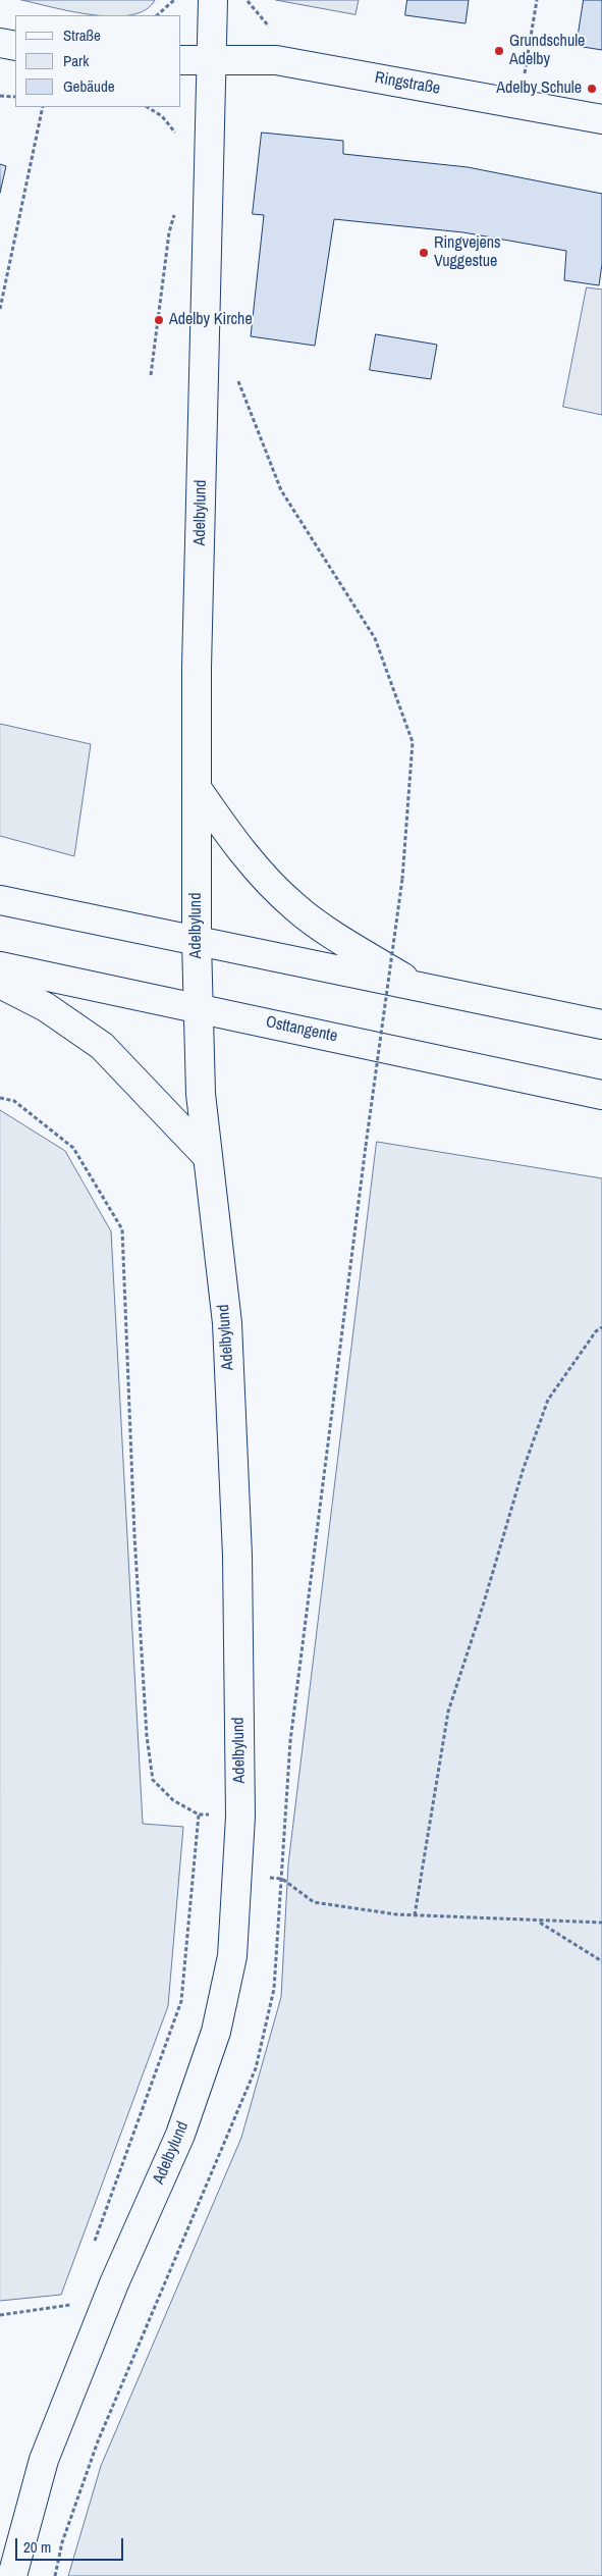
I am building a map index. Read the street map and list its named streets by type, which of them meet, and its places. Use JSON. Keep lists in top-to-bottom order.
{
  "streets": {
    "street": ["Ringstraße", "Adelbylund", "Osttangente"]
  },
  "crossings": [
    ["Ringstraße", "Adelbylund"],
    ["Adelbylund", "Osttangente"]
  ],
  "places": [
    "Grundschule Adelby",
    "Adelby Schule",
    "Ringvejens Vuggestue",
    "Adelby Kirche"
  ],
  "legend": ["Straße", "Park", "Gebäude"],
  "scale_bar": "20 m"
}
